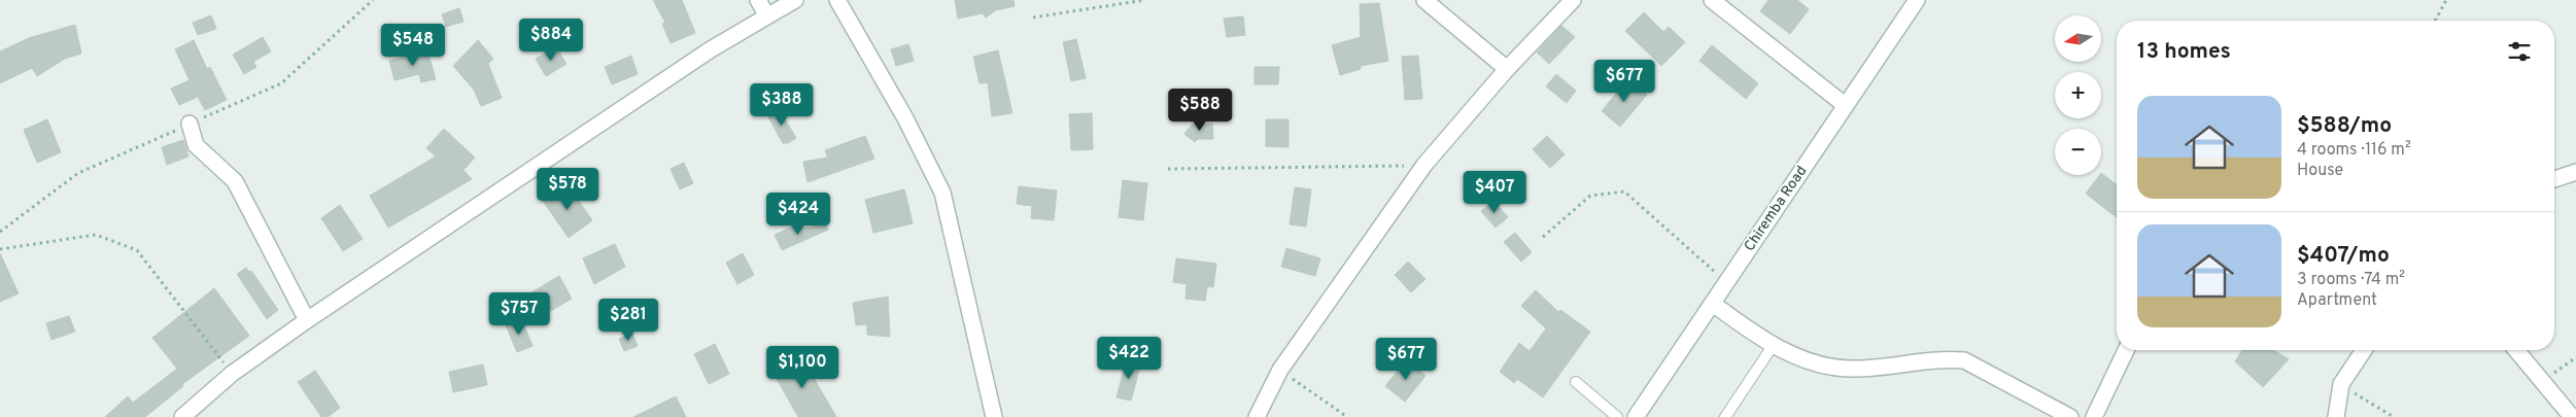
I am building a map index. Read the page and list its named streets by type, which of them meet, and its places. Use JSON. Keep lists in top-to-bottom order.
{
  "streets": {
    "street": ["Chiremba Road"]
  },
  "north": "left",
  "page": {
    "map_buttons": ["+", "−"],
    "price": [
      "$884",
      "$548",
      "$677",
      "$388",
      "$588",
      "$578",
      "$407",
      "$424",
      "$757",
      "$281",
      "$422",
      "$677",
      "$1,100"
    ],
    "heading": "13 homes",
    "list": [
      {
        "name": "$588/mo",
        "note": "4 rooms · 116 m² · House"
      },
      {
        "name": "$407/mo",
        "note": "3 rooms · 74 m² · Apartment"
      }
    ]
  }
}
